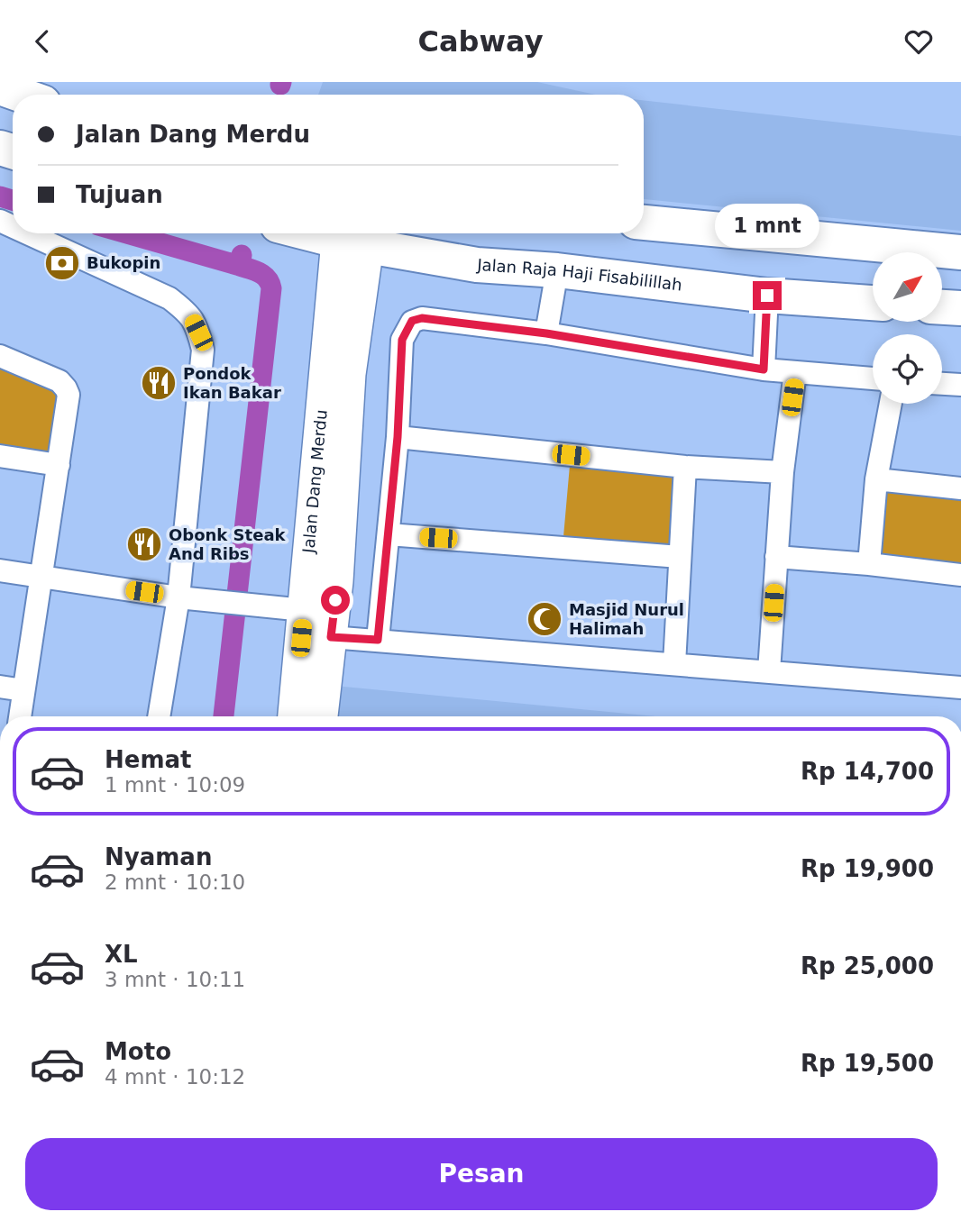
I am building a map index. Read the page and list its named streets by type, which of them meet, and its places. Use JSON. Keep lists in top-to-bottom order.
{
  "streets": {
    "main road": ["Jalan Raja Haji Fisabilillah", "Jalan Dang Merdu"]
  },
  "crossings": [
    ["Jalan Raja Haji Fisabilillah", "Jalan Dang Merdu"]
  ],
  "places": {
    "bank": ["Bukopin"],
    "restaurant": ["Pondok Ikan Bakar", "Obonk Steak And Ribs"],
    "mosque": ["Masjid Nurul Halimah"]
  },
  "north": "top right",
  "page": {
    "header": "Cabway",
    "banner": ["Jalan Dang Merdu", "Tujuan"],
    "bubble": "1 mnt",
    "list": [
      {
        "name": "Hemat",
        "note": "1 mnt · 10:09",
        "value": "Rp 14,700"
      },
      {
        "name": "Nyaman",
        "note": "2 mnt · 10:10",
        "value": "Rp 19,900"
      },
      {
        "name": "XL",
        "note": "3 mnt · 10:11",
        "value": "Rp 25,000"
      },
      {
        "name": "Moto",
        "note": "4 mnt · 10:12",
        "value": "Rp 19,500"
      }
    ],
    "buttons": "Pesan"
  }
}
